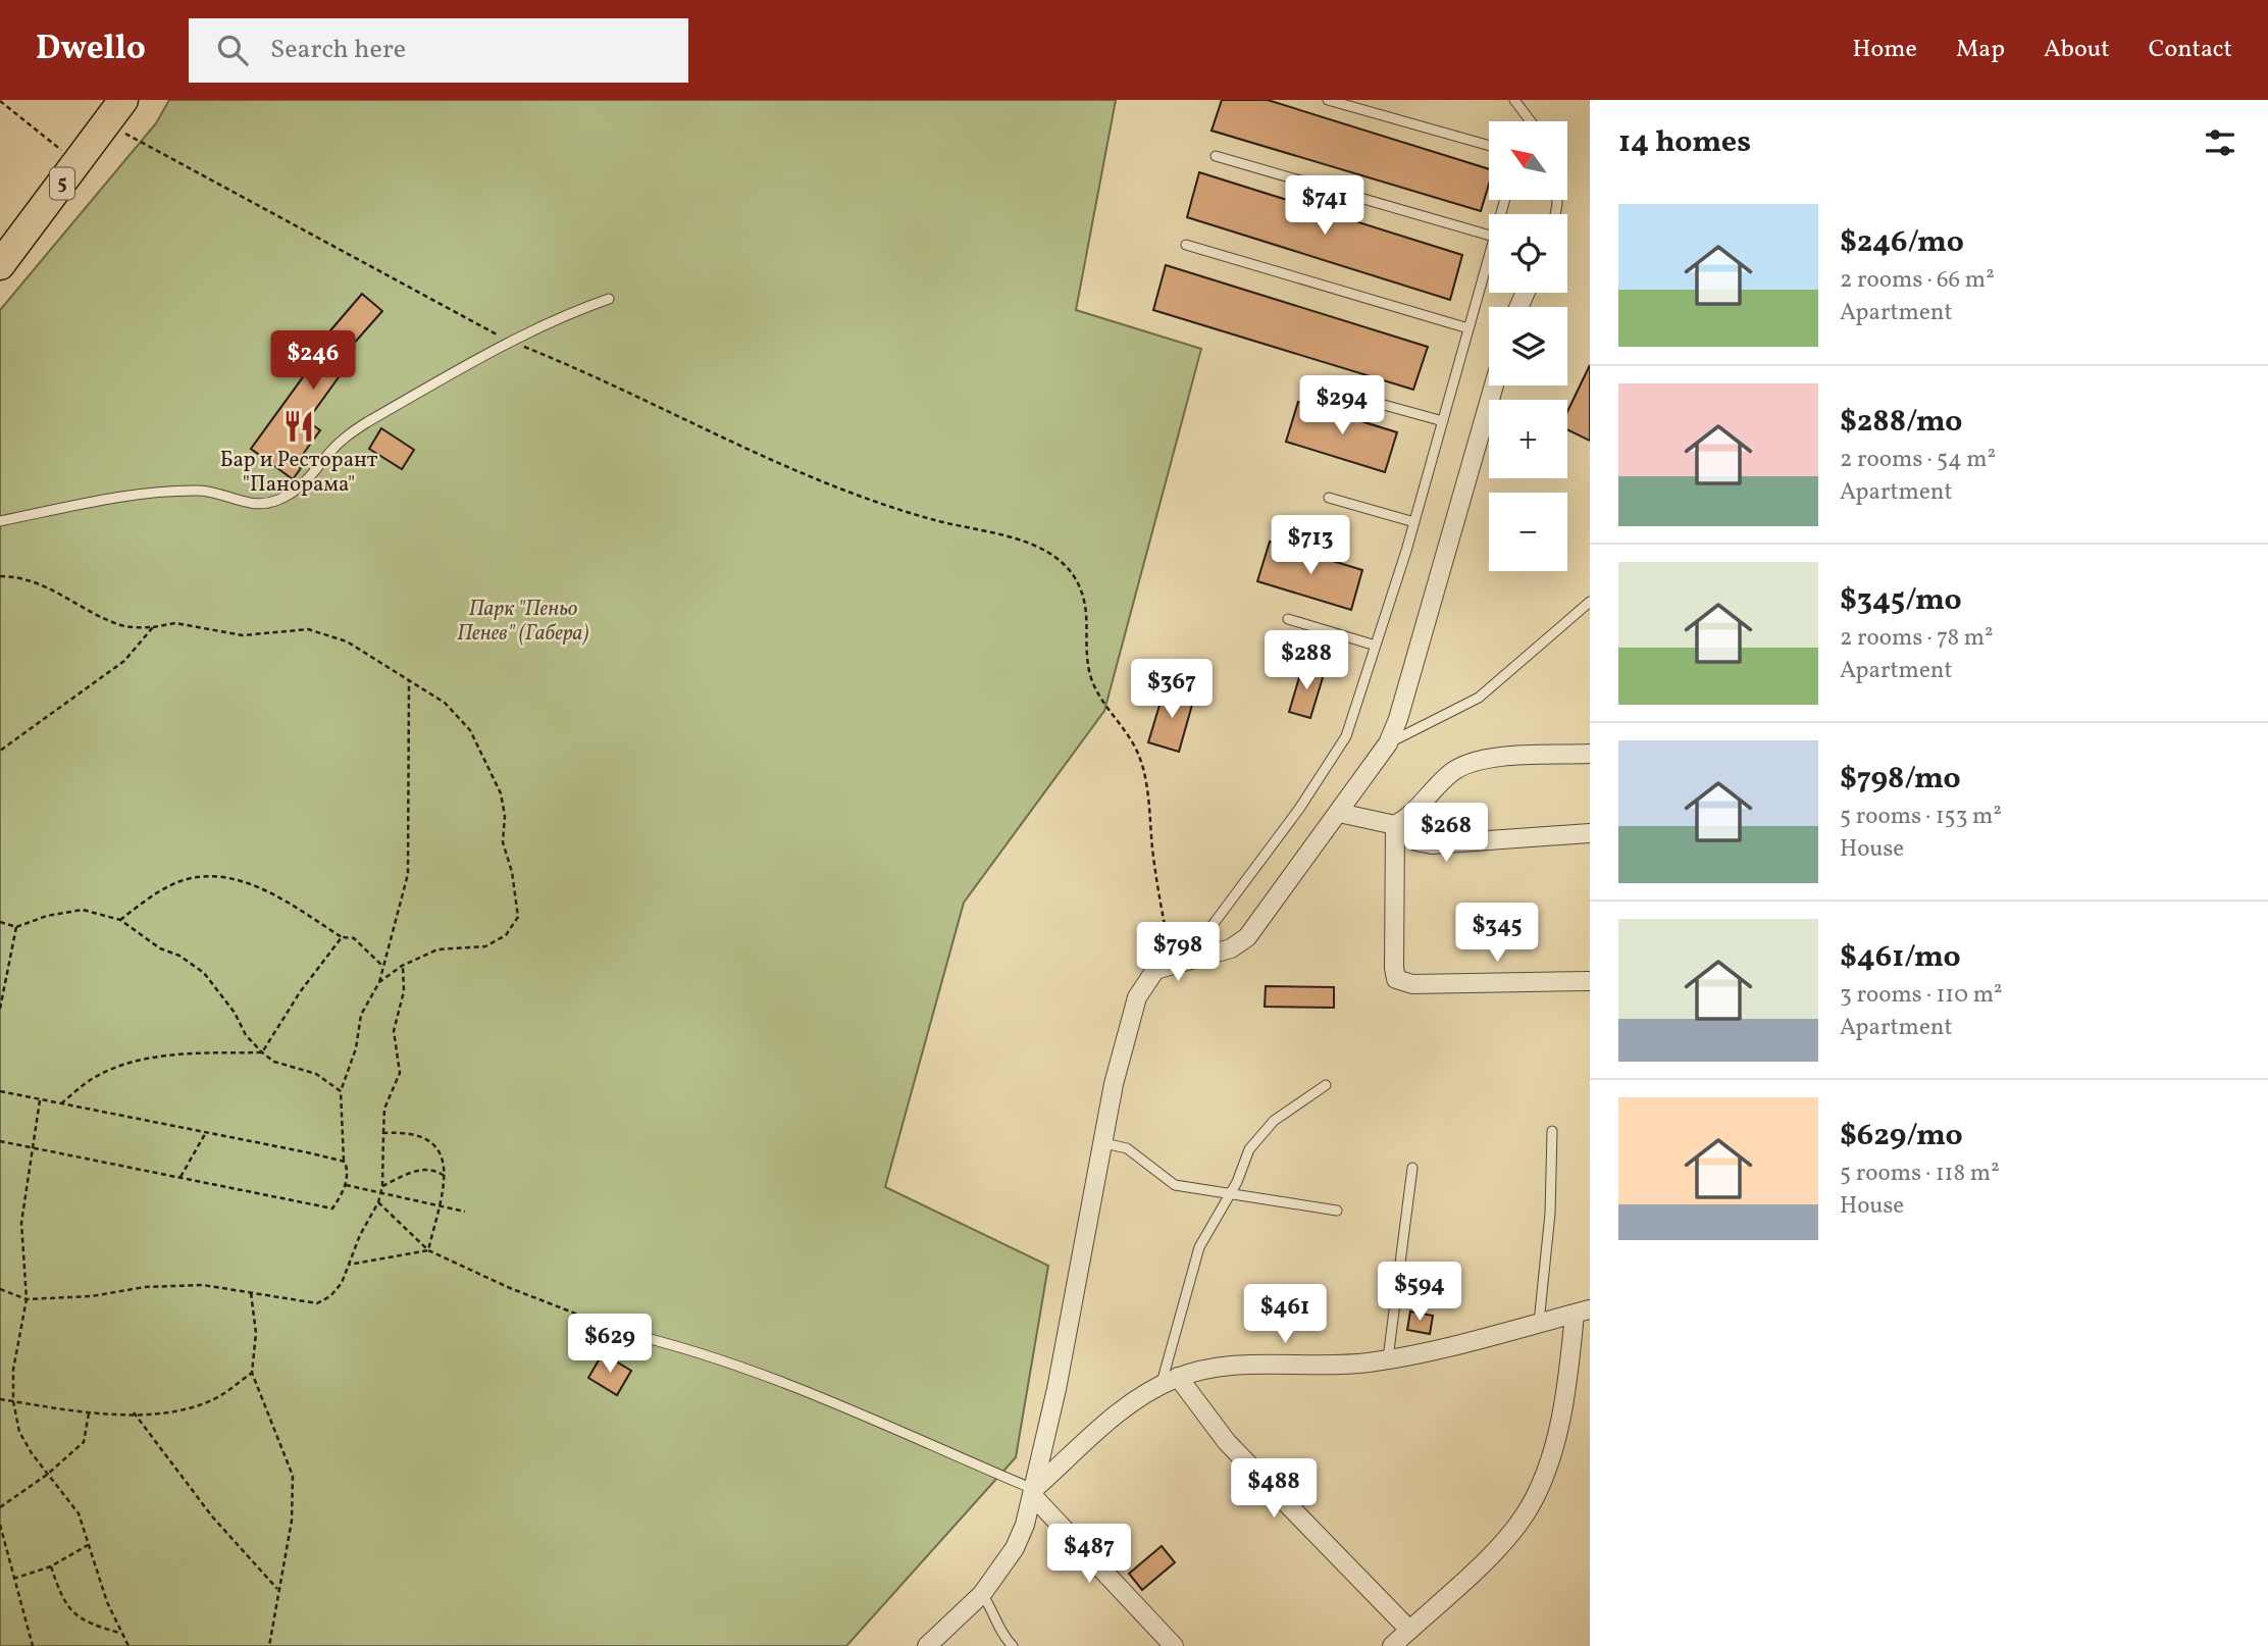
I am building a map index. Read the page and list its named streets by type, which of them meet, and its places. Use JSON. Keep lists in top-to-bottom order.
{
  "streets": {
    "main road": ["5"]
  },
  "parks": ["Парк \"Пеньо Пенев\" (Габера)"],
  "places": {
    "restaurant": ["Бар и Ресторант \"Панорама\""]
  },
  "north": "top left",
  "page": {
    "header": "Dwello",
    "search": "Search here",
    "nav": [
      "Home",
      "Map",
      "About",
      "Contact"
    ],
    "heading": "14 homes",
    "map_buttons": ["+", "−"],
    "price": [
      "$741",
      "$246",
      "$294",
      "$713",
      "$288",
      "$367",
      "$268",
      "$345",
      "$798",
      "$594",
      "$461",
      "$629",
      "$488",
      "$487"
    ],
    "list": [
      {
        "name": "$246/mo",
        "note": "2 rooms · 66 m² · Apartment"
      },
      {
        "name": "$288/mo",
        "note": "2 rooms · 54 m² · Apartment"
      },
      {
        "name": "$345/mo",
        "note": "2 rooms · 78 m² · Apartment"
      },
      {
        "name": "$798/mo",
        "note": "5 rooms · 153 m² · House"
      },
      {
        "name": "$461/mo",
        "note": "3 rooms · 110 m² · Apartment"
      },
      {
        "name": "$629/mo",
        "note": "5 rooms · 118 m² · House"
      }
    ]
  }
}
